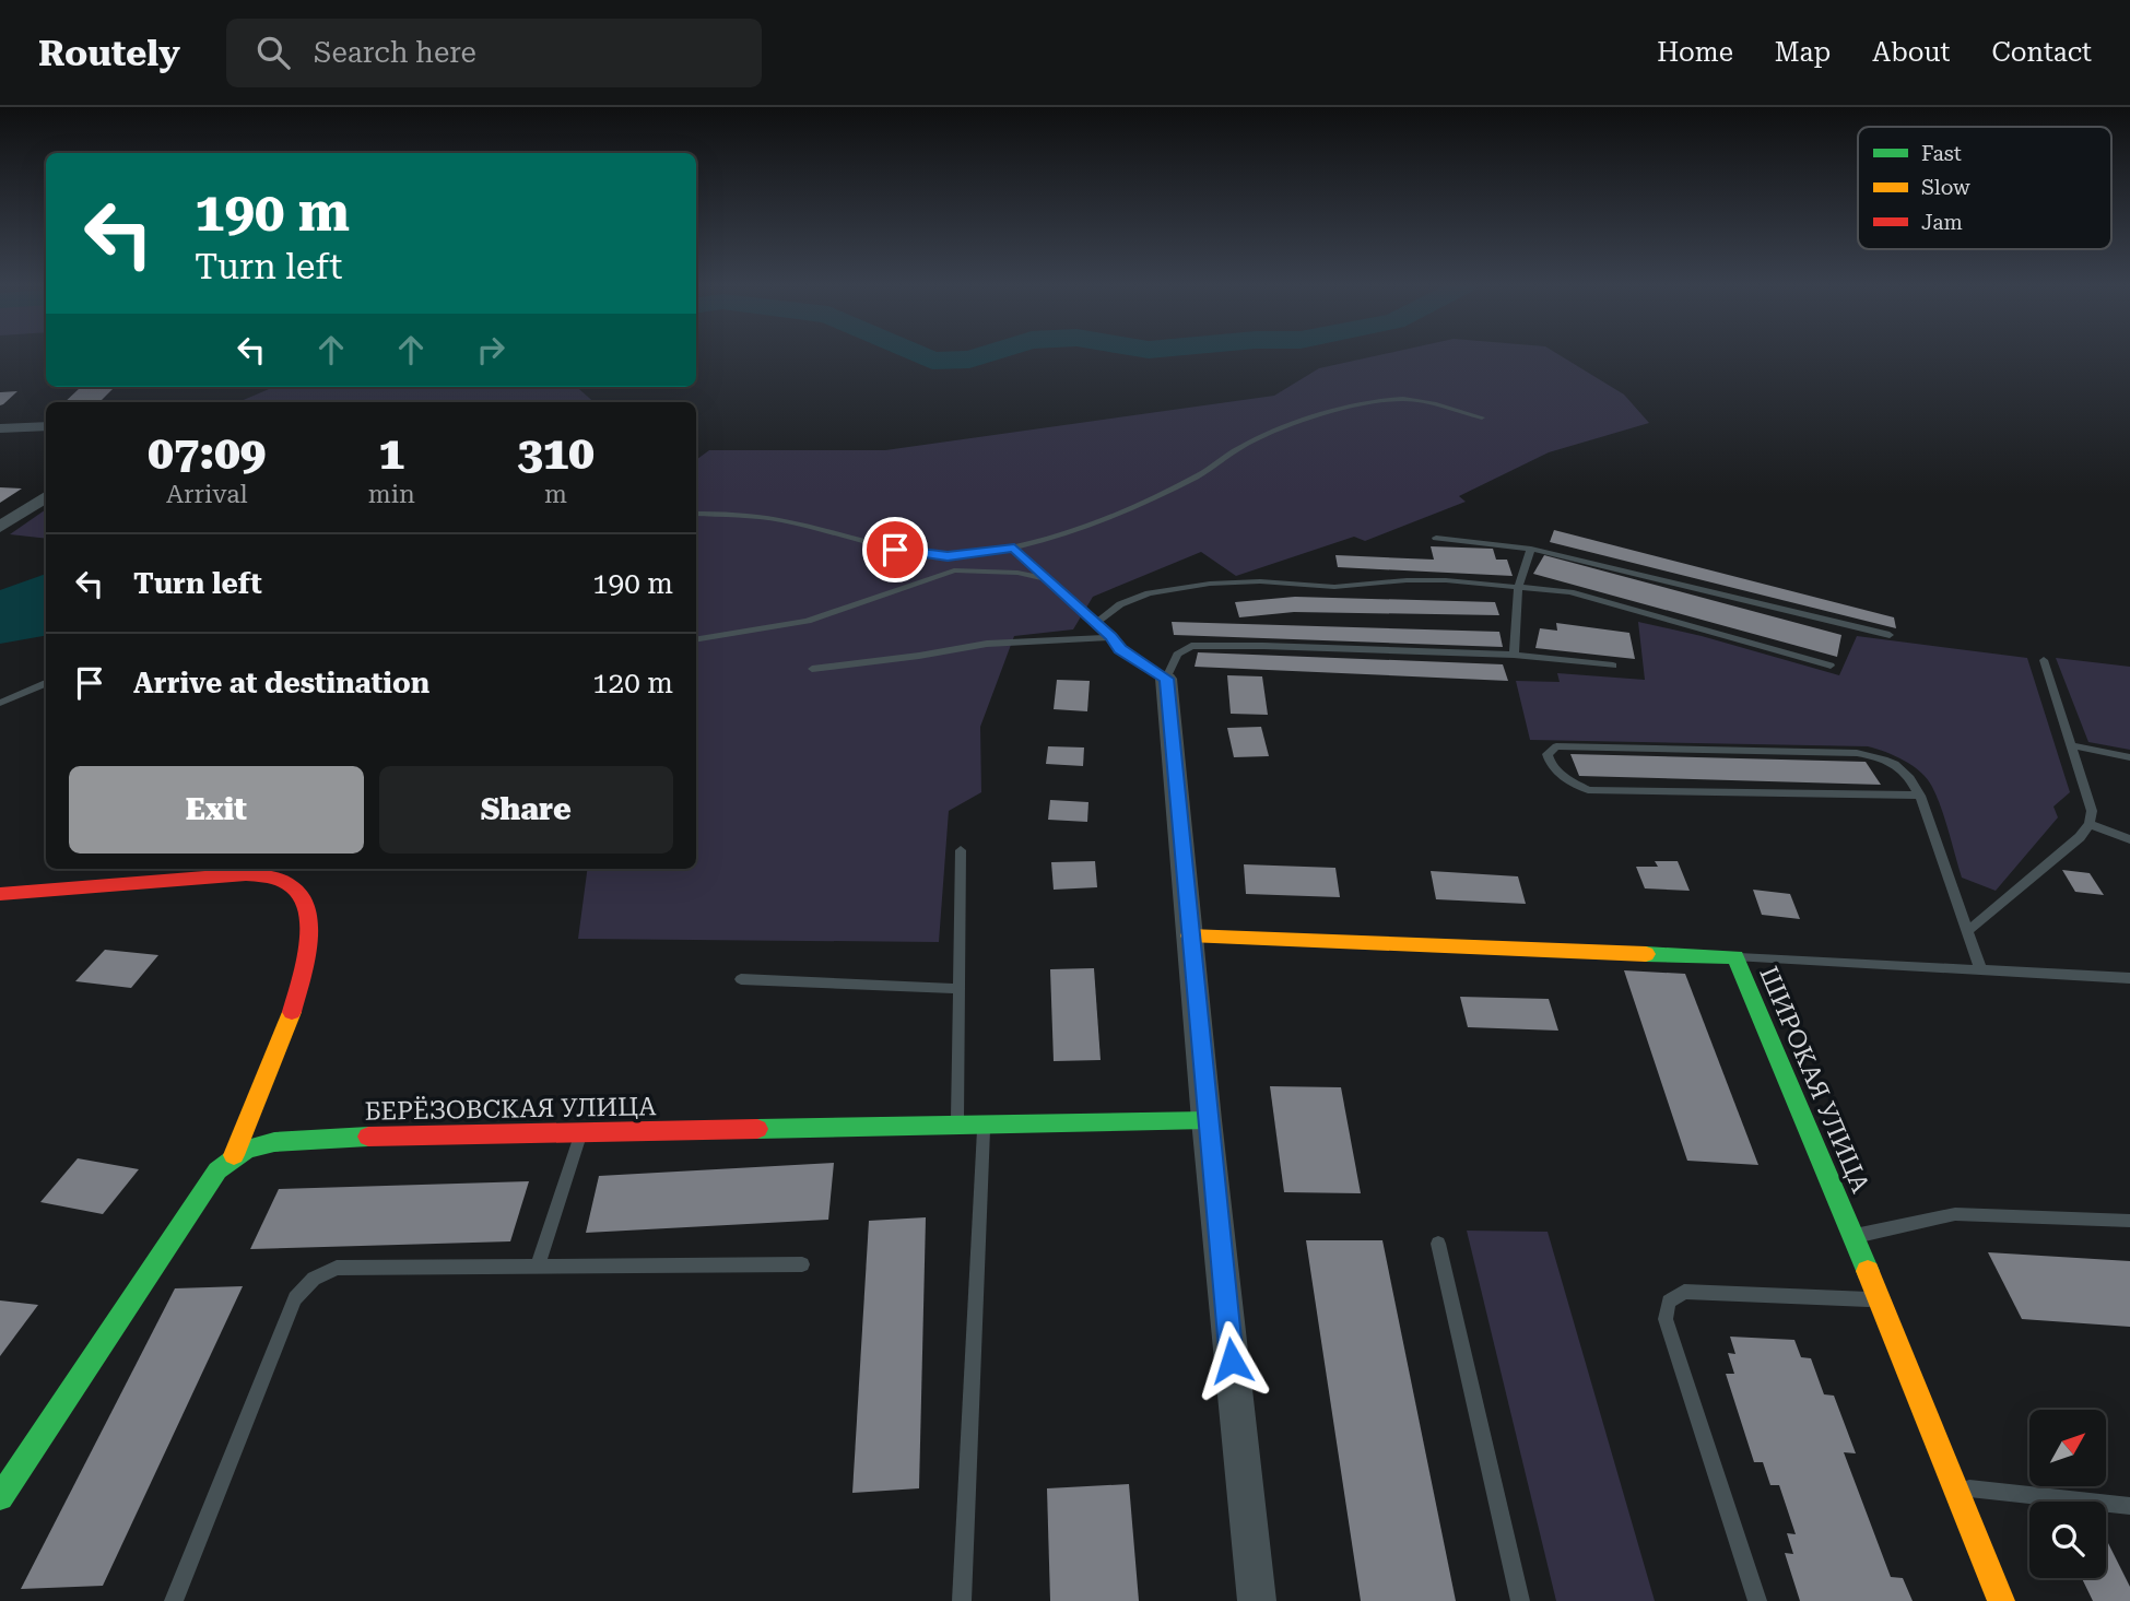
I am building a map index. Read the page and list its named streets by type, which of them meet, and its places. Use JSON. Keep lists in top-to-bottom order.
{
  "streets": {
    "street": ["ШИРОКАЯ УЛИЦА", "БЕРЁЗОВСКАЯ УЛИЦА"]
  },
  "legend": ["Fast", "Slow", "Jam"],
  "north": "top right",
  "page": {
    "header": "Routely",
    "search": "Search here",
    "nav": [
      "Home",
      "Map",
      "About",
      "Contact"
    ],
    "turn": ["190 m", "Turn left"],
    "eta": [
      "07:09",
      "Arrival",
      "1",
      "min",
      "310",
      "m"
    ],
    "list": [
      {
        "name": "Turn left",
        "value": "190 m"
      },
      {
        "name": "Arrive at destination",
        "value": "120 m"
      }
    ],
    "buttons": ["Exit", "Share"]
  }
}
